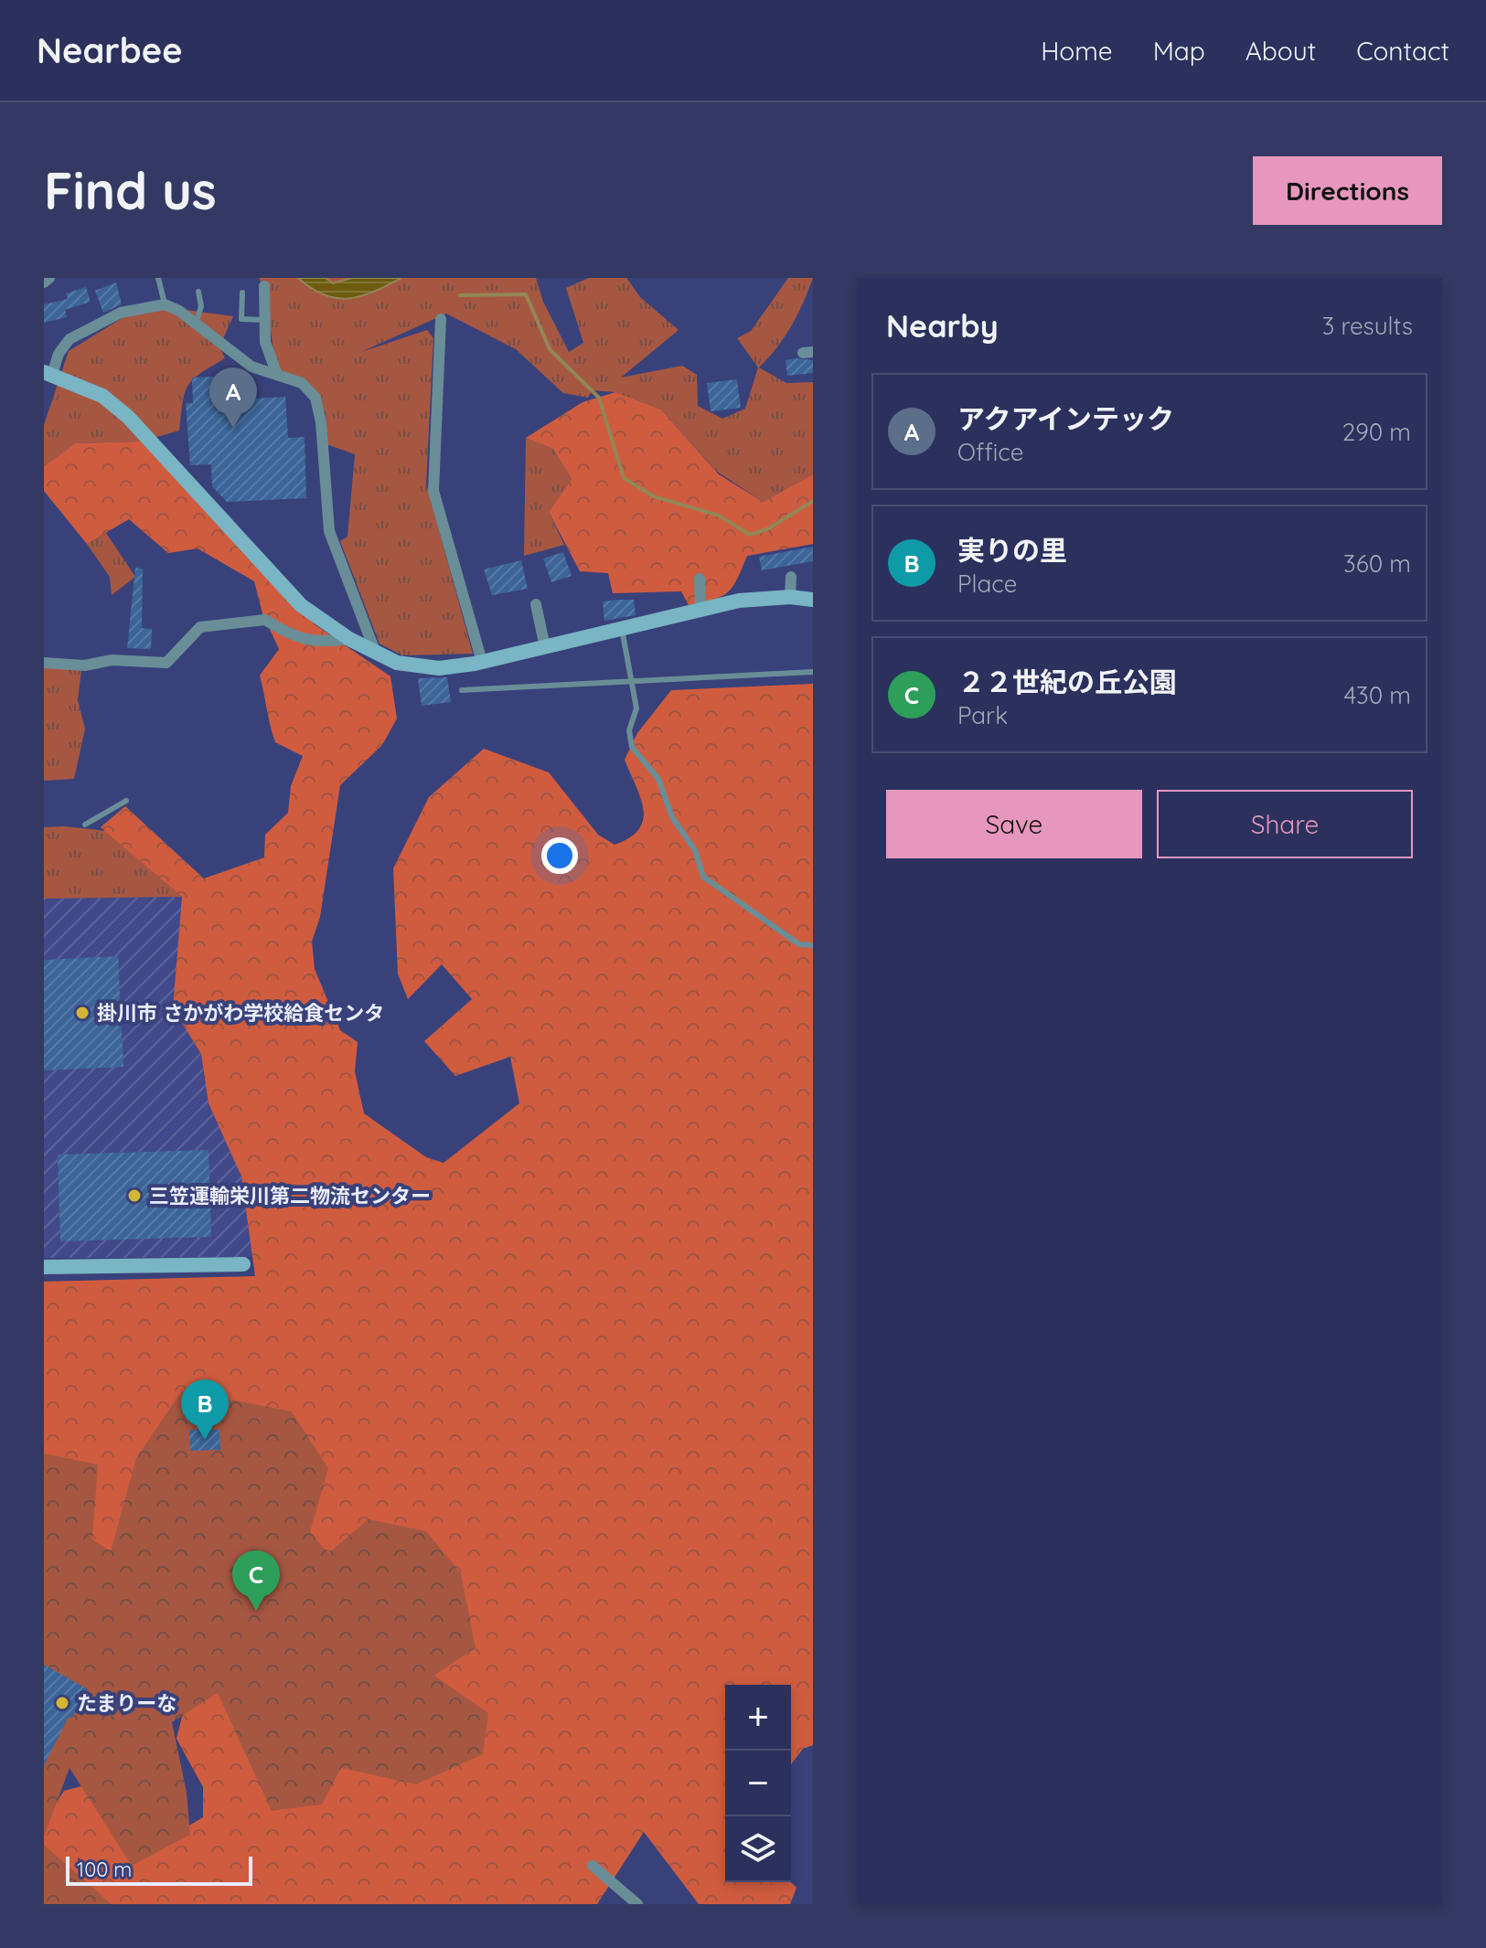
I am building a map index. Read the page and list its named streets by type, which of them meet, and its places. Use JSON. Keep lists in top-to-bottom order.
{
  "places": ["掛川市 さかがわ学校給食センタ", "三笠運輸栄川第二物流センター", "たまりーな"],
  "scale_bar": "100 m",
  "page": {
    "header": "Nearbee",
    "nav": [
      "Home",
      "Map",
      "About",
      "Contact"
    ],
    "buttons": [
      "Directions",
      ["Save", "Share"]
    ],
    "title": "Find us",
    "heading": ["Nearby", "3 results"],
    "pins": ["A", "B", "C"],
    "list": [
      {
        "mark": "A",
        "name": "アクアインテック",
        "note": "Office",
        "value": "290 m"
      },
      {
        "mark": "B",
        "name": "実りの里",
        "note": "Place",
        "value": "360 m"
      },
      {
        "mark": "C",
        "name": "２２世紀の丘公園",
        "note": "Park",
        "value": "430 m"
      }
    ],
    "map_buttons": ["+", "−"],
    "scale": "100 m"
  }
}
